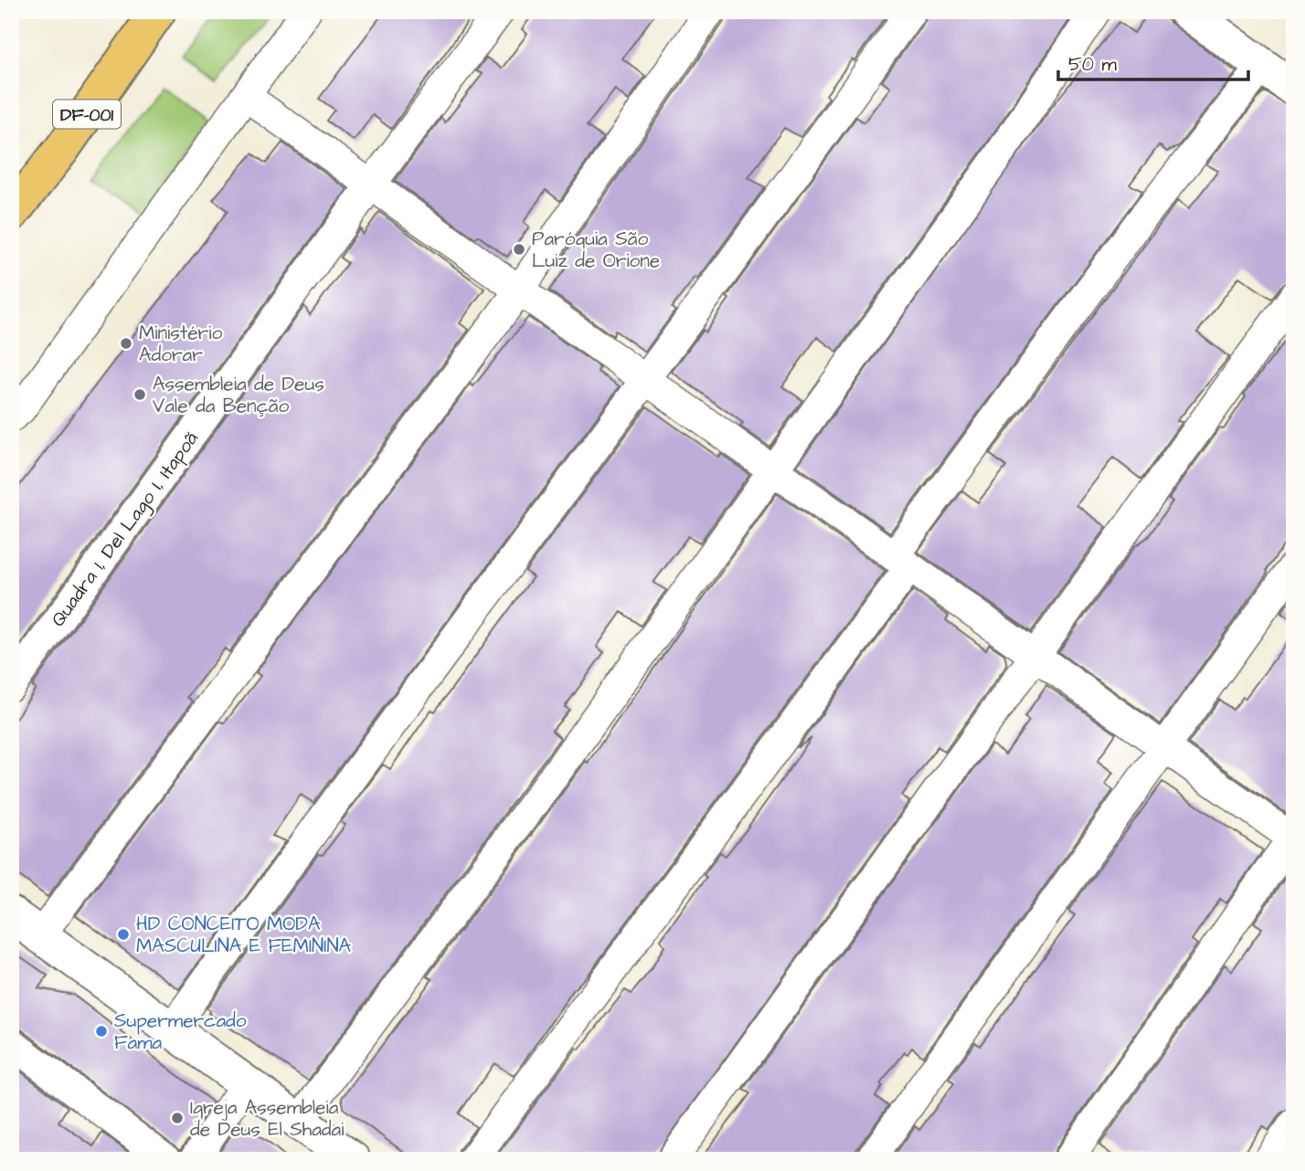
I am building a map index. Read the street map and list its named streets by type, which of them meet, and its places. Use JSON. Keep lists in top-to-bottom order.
{
  "streets": {
    "main road": ["DF-001"],
    "street": ["Quadra 1, Del Lago I, Itapoã"]
  },
  "places": [
    "Paróquia São Luiz de Orione",
    "Ministério Adorar",
    "Assembleia de Deus Vale da Benção",
    "HD CONCEITO MODA MASCULINA E FEMININA",
    "Supermercado Fama",
    "Igreja Assembleia de Deus El Shadai"
  ],
  "scale_bar": "50 m"
}
